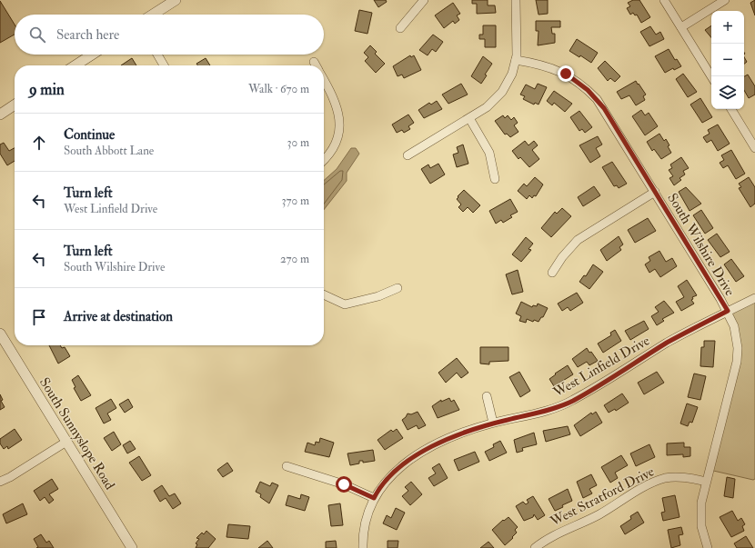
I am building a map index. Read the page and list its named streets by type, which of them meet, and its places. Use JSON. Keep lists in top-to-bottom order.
{
  "streets": {
    "street": [
      "South Wilshire Drive",
      "West Linfield Drive",
      "South Sunnyslope Road",
      "West Stratford Drive"
    ]
  },
  "crossings": [
    ["South Wilshire Drive", "West Linfield Drive"],
    ["South Wilshire Drive", "West Stratford Drive"]
  ],
  "page": {
    "map_buttons": ["+", "−"],
    "search": "Search here",
    "heading": ["9 min", "Walk · 670 m"],
    "list": [
      ["Continue", "South Abbott Lane", "30 m"],
      ["Turn left", "West Linfield Drive", "370 m"],
      ["Turn left", "South Wilshire Drive", "270 m"],
      "Arrive at destination"
    ]
  }
}
